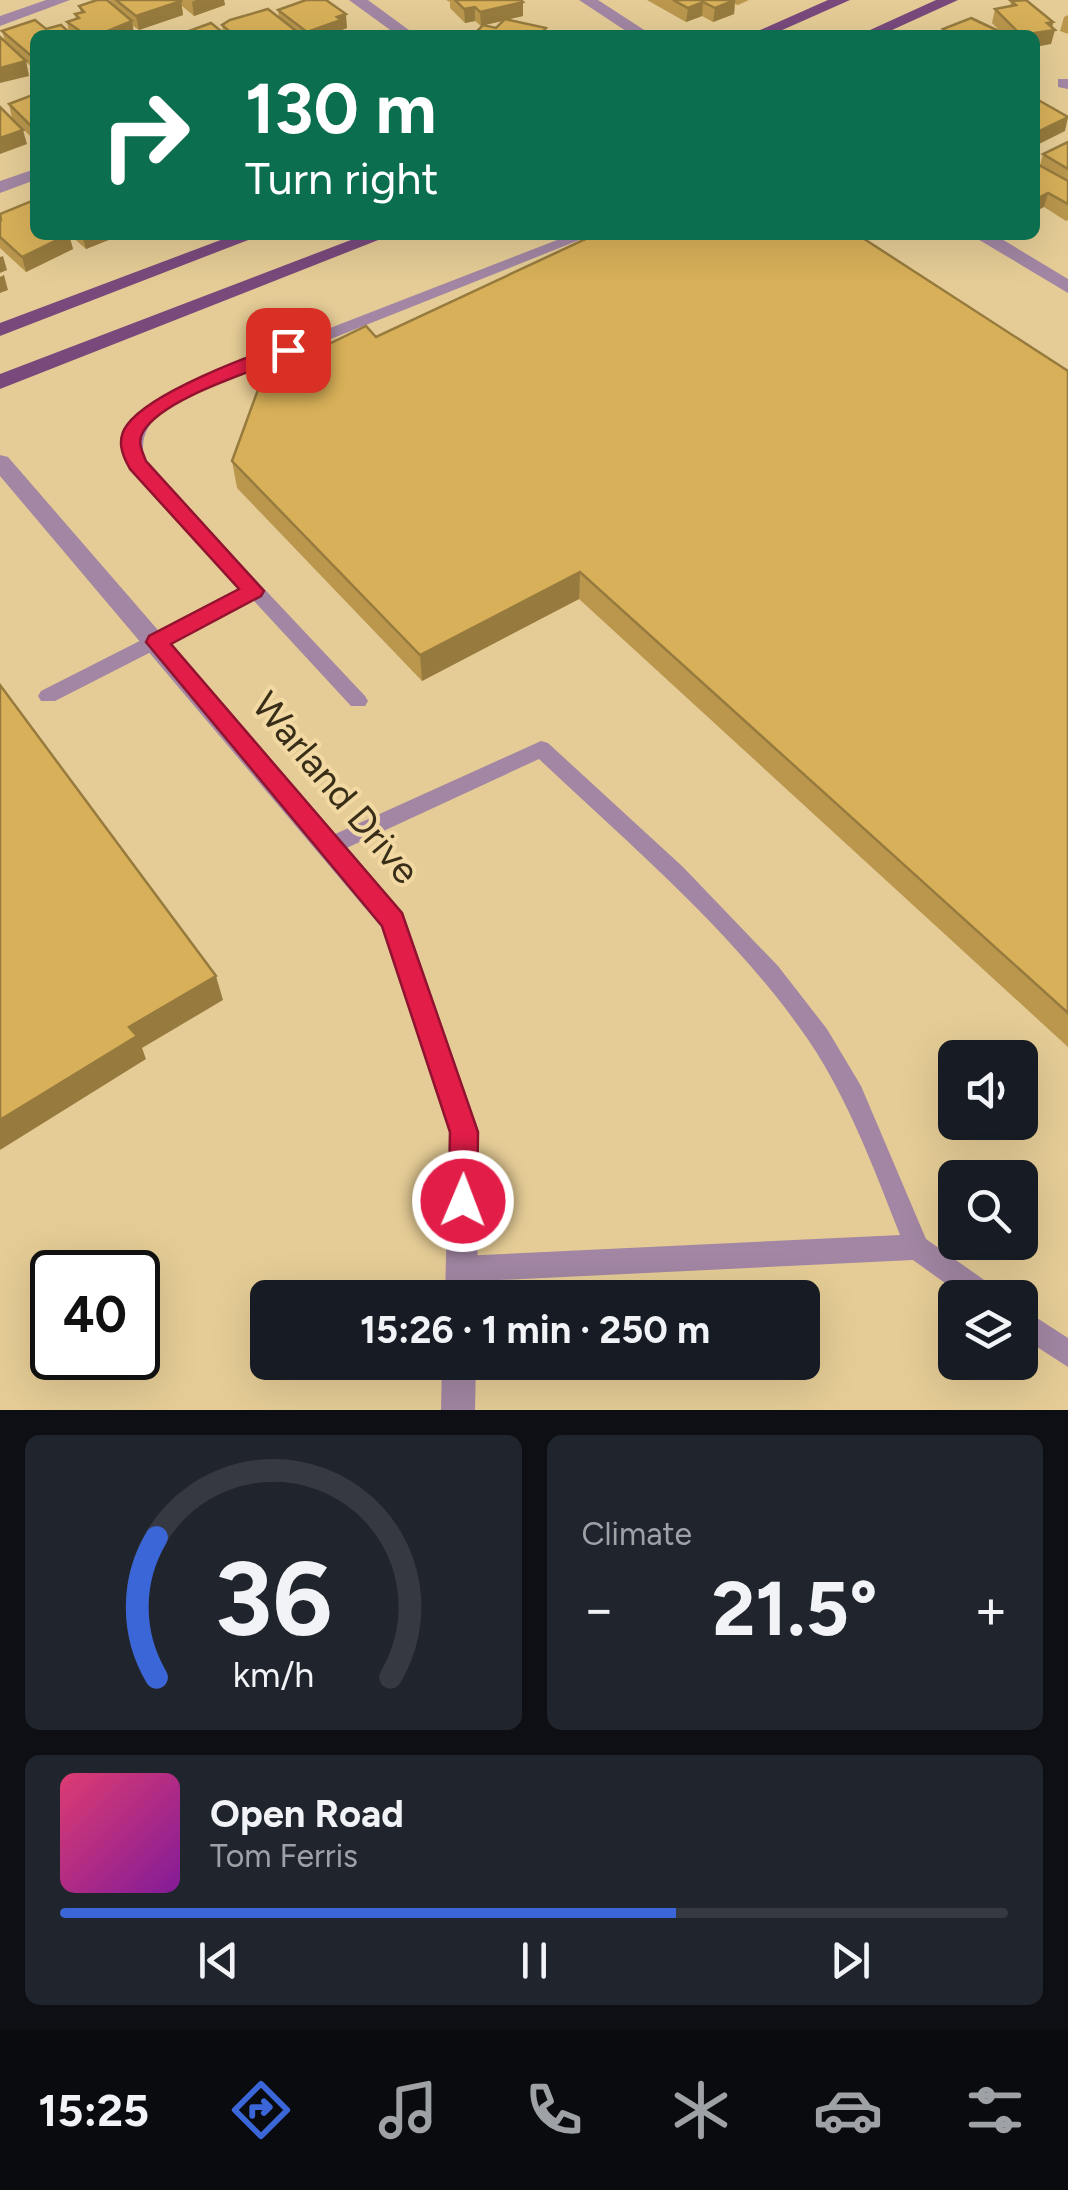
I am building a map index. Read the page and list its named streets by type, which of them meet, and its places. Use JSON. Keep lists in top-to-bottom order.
{
  "streets": {
    "street": ["Warland Drive"]
  },
  "page": {
    "turn": ["130 m", "Turn right"],
    "limit": "40",
    "trip": "15:26 · 1 min · 250 m",
    "tile": "Climate",
    "heat": ["−", "21.5°", "+"],
    "song": ["Open Road", "Tom Ferris"],
    "tabs": "15:25",
    "gauge": ["36", "km/h"]
  }
}
